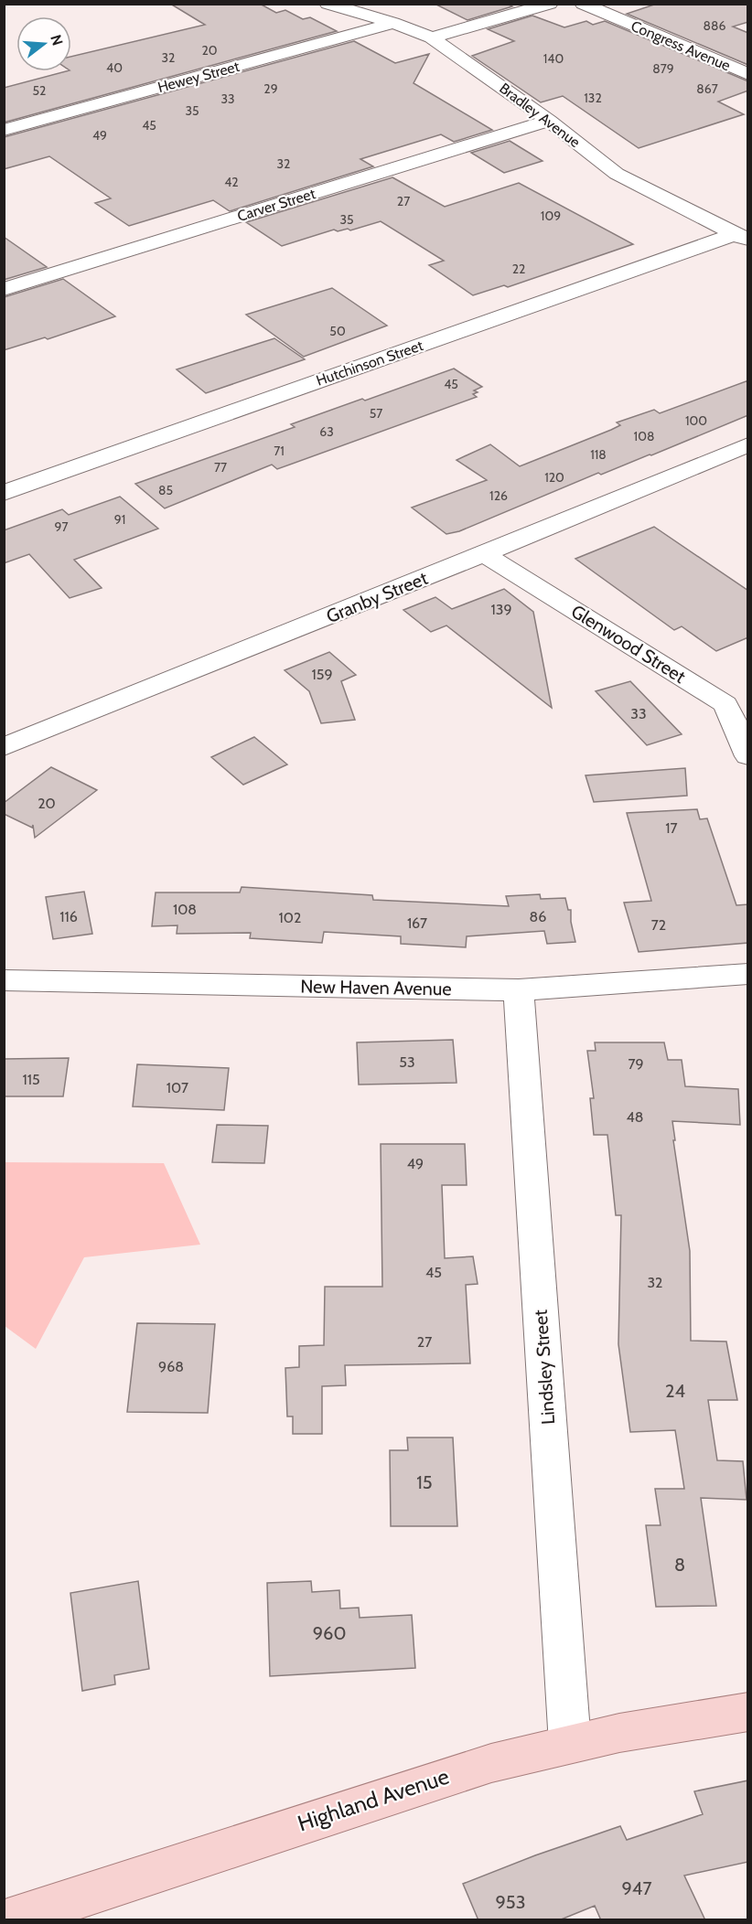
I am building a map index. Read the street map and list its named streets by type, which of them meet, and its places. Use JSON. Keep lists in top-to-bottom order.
{
  "streets": {
    "main road": ["Highland Avenue"],
    "street": [
      "Congress Avenue",
      "Hewey Street",
      "Bradley Avenue",
      "Carver Street",
      "Hutchinson Street",
      "Granby Street",
      "Glenwood Street",
      "New Haven Avenue",
      "Lindsley Street"
    ]
  },
  "crossings": [
    ["Hewey Street", "Bradley Avenue"],
    ["Bradley Avenue", "Carver Street"],
    ["Bradley Avenue", "Hutchinson Street"],
    ["Granby Street", "Glenwood Street"],
    ["New Haven Avenue", "Lindsley Street"],
    ["Lindsley Street", "Highland Avenue"]
  ],
  "house_numbers": [
    "886",
    "20",
    "32",
    "140",
    "40",
    "879",
    "29",
    "867",
    "52",
    "132",
    "33",
    "35",
    "45",
    "49",
    "32",
    "42",
    "27",
    "109",
    "35",
    "22",
    "50",
    "45",
    "57",
    "100",
    "63",
    "108",
    "71",
    "118",
    "77",
    "120",
    "85",
    "126",
    "91",
    "97",
    "139",
    "159",
    "33",
    "20",
    "17",
    "108",
    "116",
    "86",
    "102",
    "167",
    "72",
    "53",
    "79",
    "115",
    "107",
    "48",
    "49",
    "45",
    "32",
    "27",
    "968",
    "24",
    "15",
    "8",
    "960",
    "947",
    "953"
  ],
  "north": "right"
}
